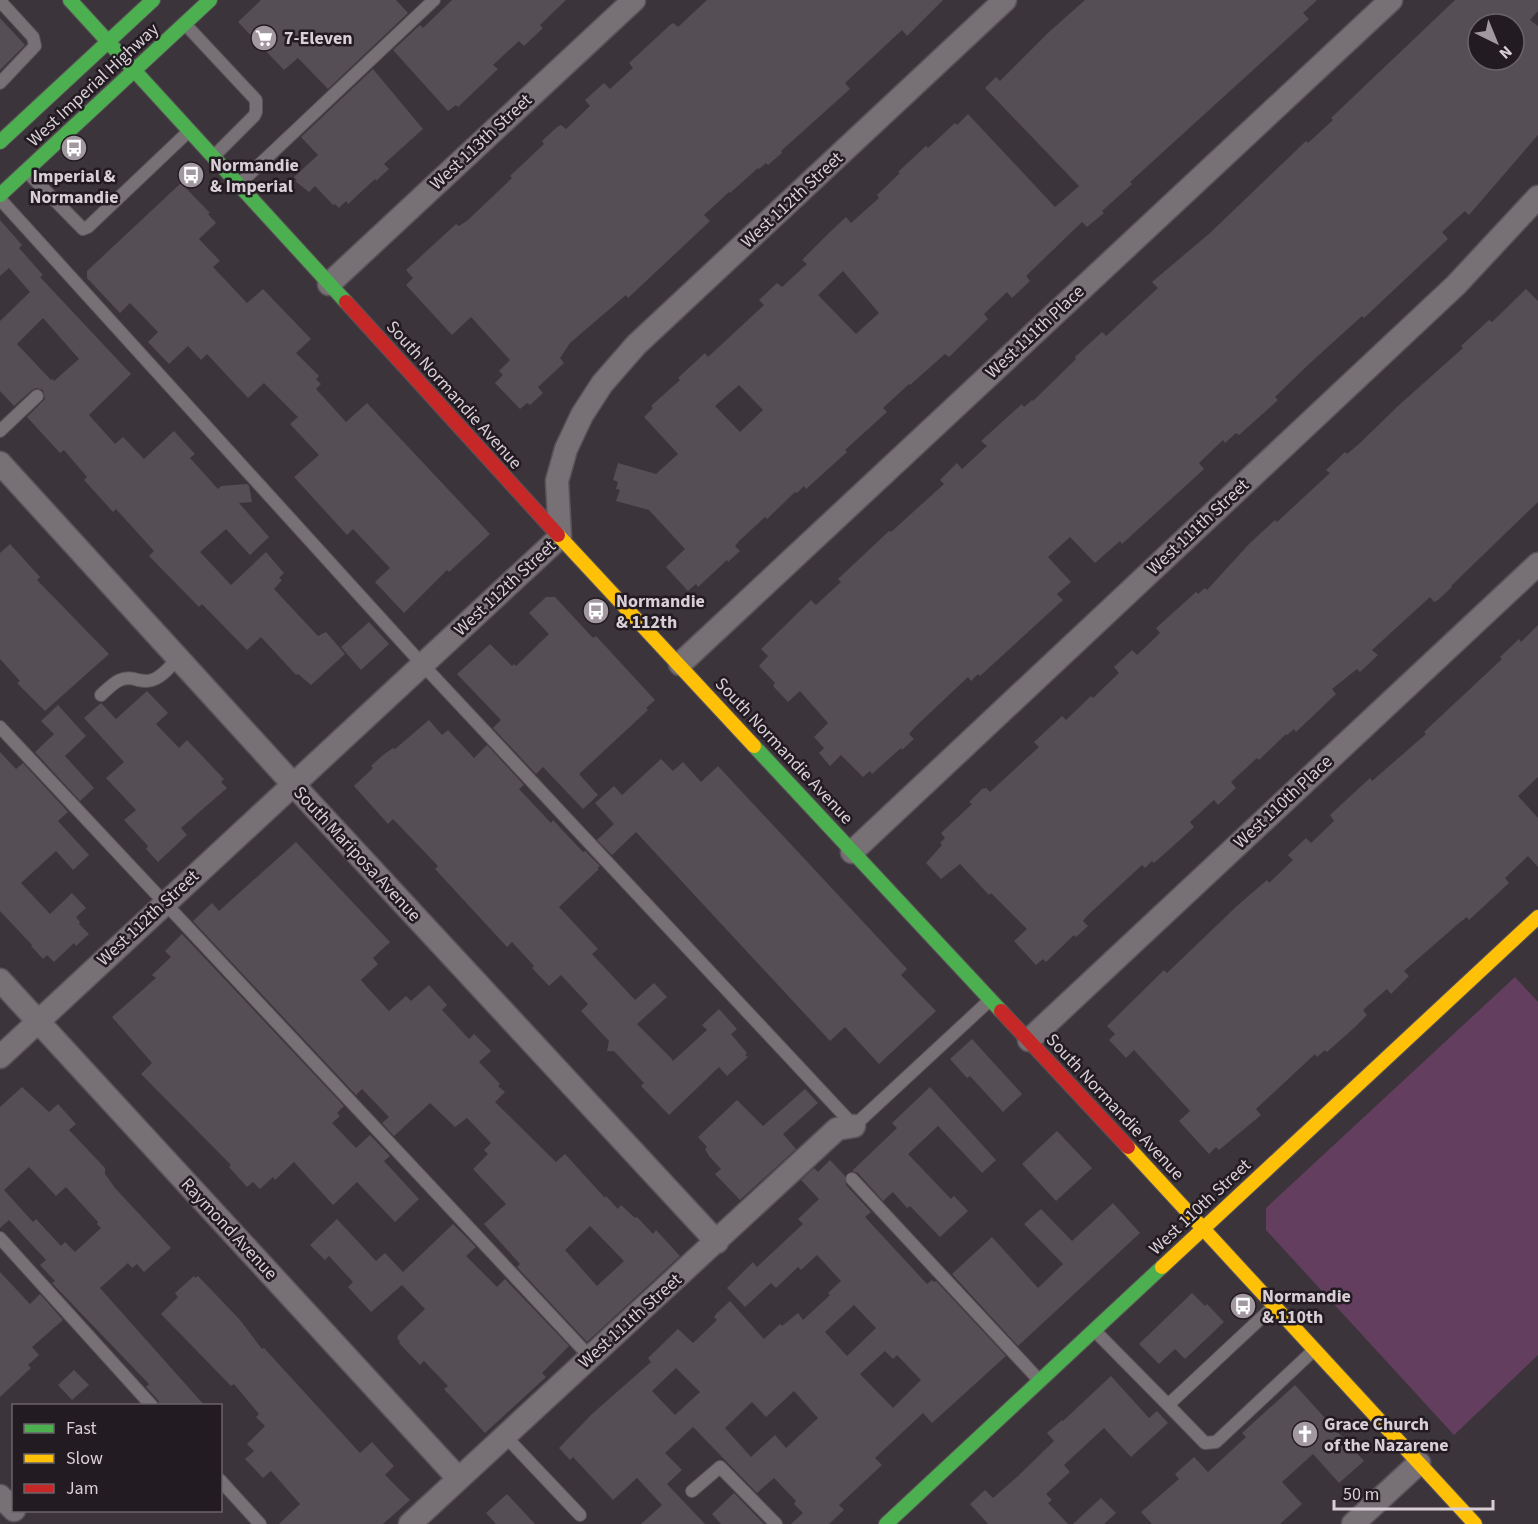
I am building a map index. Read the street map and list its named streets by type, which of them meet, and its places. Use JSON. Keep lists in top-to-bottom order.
{
  "streets": {
    "main road": ["West Imperial Highway", "South Normandie Avenue", "West 110th Street"],
    "street": [
      "West 113th Street",
      "West 112th Street",
      "West 111th Place",
      "West 111th Street",
      "West 110th Place",
      "South Mariposa Avenue",
      "Raymond Avenue"
    ]
  },
  "crossings": [
    ["West Imperial Highway", "South Normandie Avenue"],
    ["West 113th Street", "South Normandie Avenue"],
    ["West 112th Street", "South Normandie Avenue"],
    ["West 112th Street", "South Mariposa Avenue"],
    ["West 112th Street", "Raymond Avenue"],
    ["West 111th Place", "South Normandie Avenue"],
    ["South Normandie Avenue", "West 111th Street"],
    ["South Normandie Avenue", "West 110th Place"],
    ["South Normandie Avenue", "West 110th Street"],
    ["West 111th Street", "South Mariposa Avenue"],
    ["West 111th Street", "Raymond Avenue"]
  ],
  "places": {
    "supermarket": ["7-Eleven"],
    "bus stop": [
      "Imperial & Normandie",
      "Normandie & Imperial",
      "Normandie & 112th",
      "Normandie & 110th"
    ],
    "church": ["Grace Church of the Nazarene"]
  },
  "legend": ["Fast", "Slow", "Jam"],
  "scale_bar": "50 m",
  "north": "bottom right"
}
